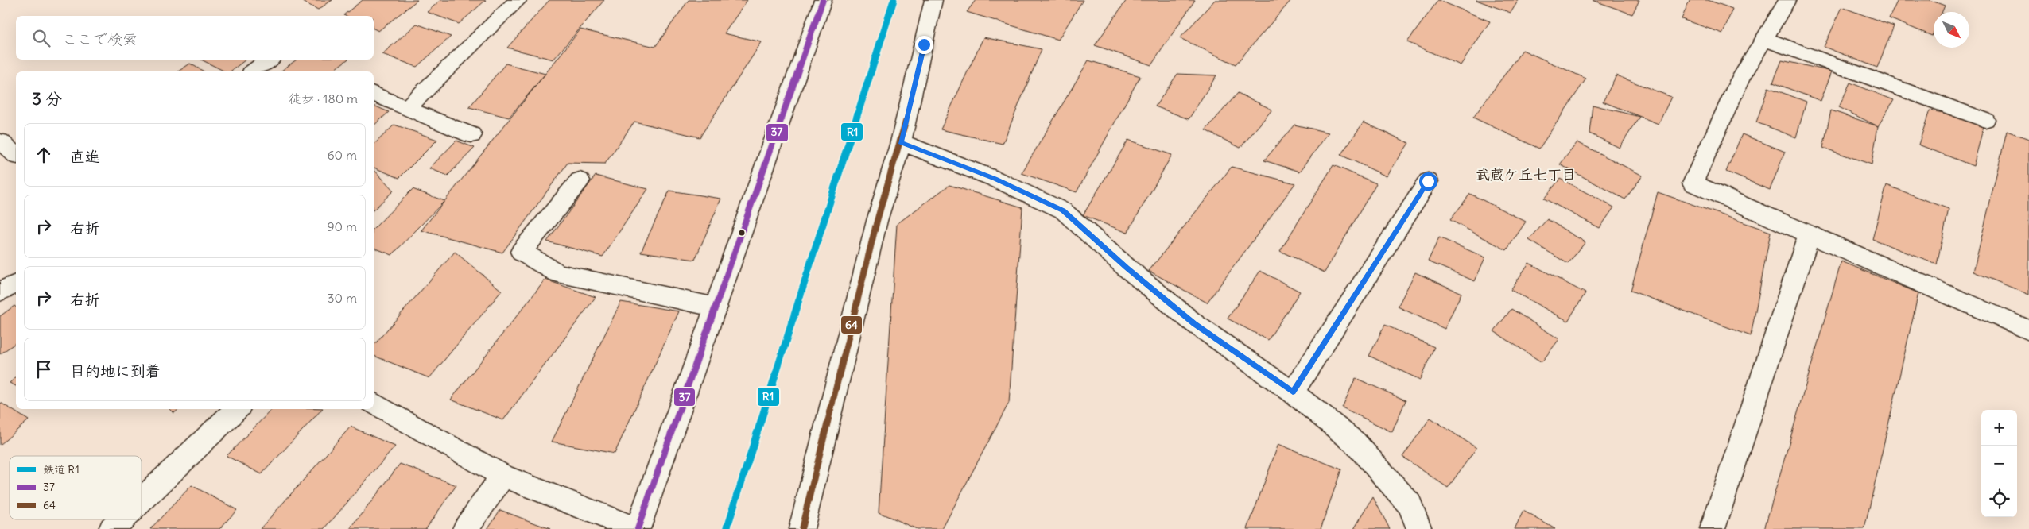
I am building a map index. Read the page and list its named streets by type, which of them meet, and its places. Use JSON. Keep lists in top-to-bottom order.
{
  "districts": ["武蔵ケ丘七丁目"],
  "lines": ["rail line R1", "transit line 37", "transit line 64"],
  "legend": ["鉄道 R1", "37", "64"],
  "north": "bottom right",
  "page": {
    "search": "ここで検索",
    "heading": ["3 分", "徒歩 · 180 m"],
    "list": [
      ["直進", "60 m"],
      ["右折", "90 m"],
      ["右折", "30 m"],
      "目的地に到着"
    ],
    "map_buttons": ["+", "−"]
  }
}
